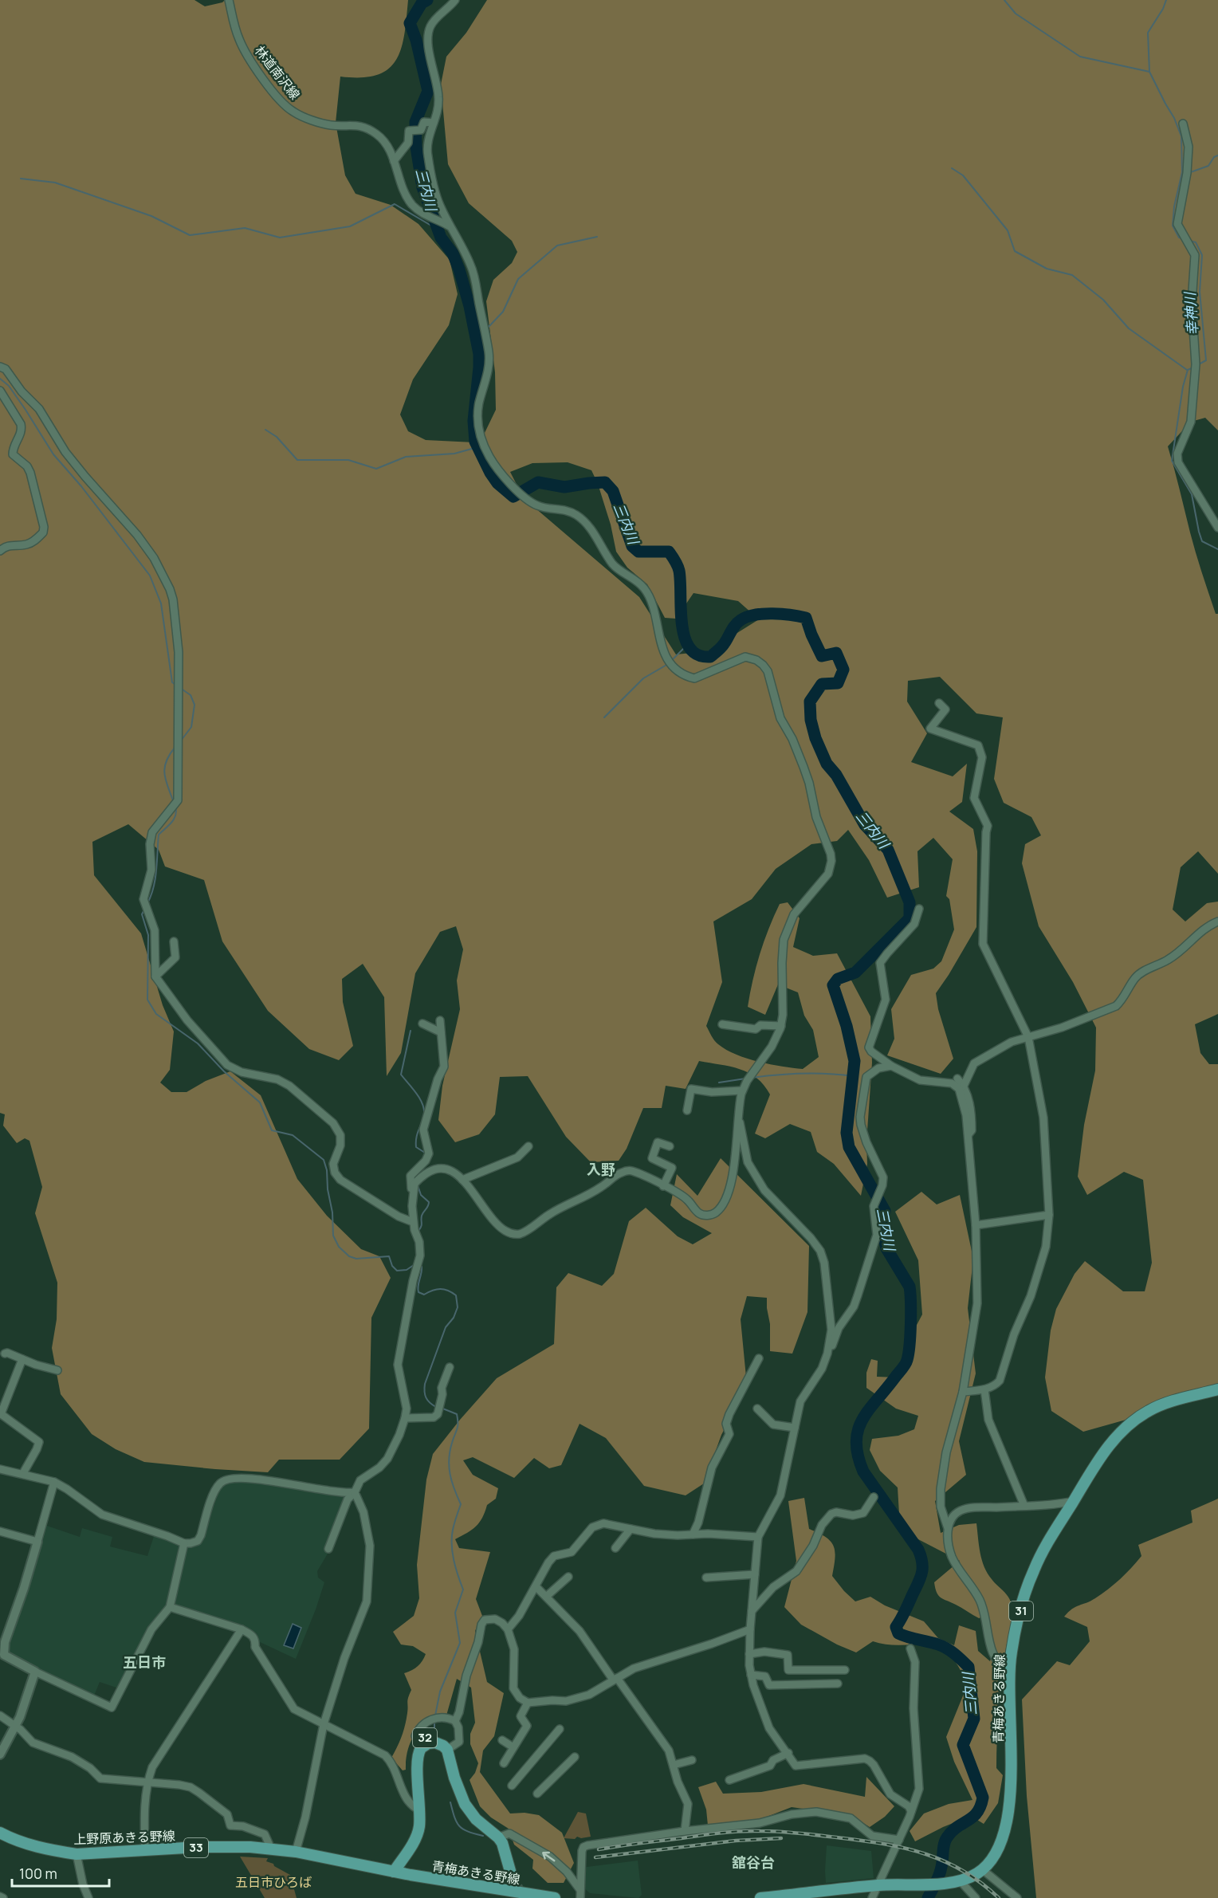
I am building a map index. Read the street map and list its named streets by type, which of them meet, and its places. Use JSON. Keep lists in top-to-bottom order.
{
  "streets": {
    "main road": [
      "31",
      "青梅あきる野線",
      "32",
      "上野原あきる野線",
      "33"
    ],
    "street": ["林道南沢線"]
  },
  "crossings": [
    ["青梅あきる野線", "32"],
    ["青梅あきる野線", "上野原あきる野線"],
    ["32", "上野原あきる野線"]
  ],
  "districts": ["入野", "五日市", "舘谷台"],
  "water": ["三内川", "幸神川"],
  "parks": ["五日市ひろば"],
  "scale_bar": "100 m"
}
